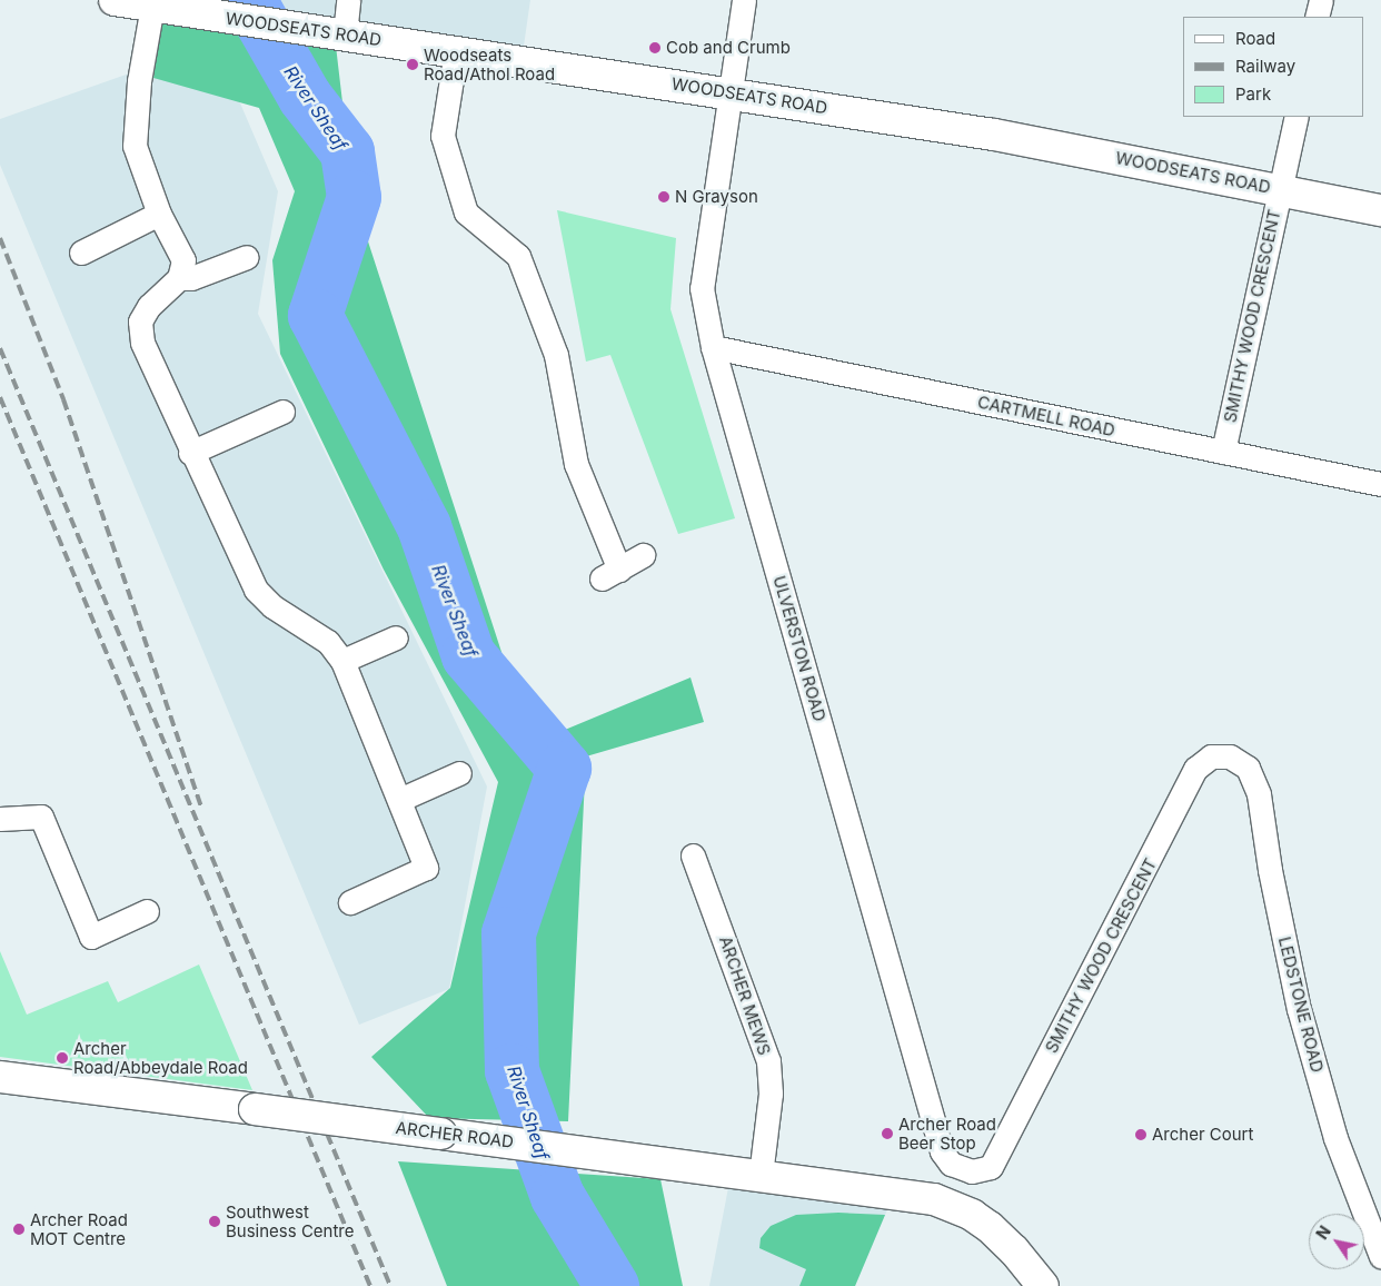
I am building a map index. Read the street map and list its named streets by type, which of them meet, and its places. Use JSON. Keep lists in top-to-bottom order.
{
  "streets": {
    "street": [
      "WOODSEATS ROAD",
      "SMITHY WOOD CRESCENT",
      "CARTMELL ROAD",
      "ULVERSTON ROAD",
      "ARCHER MEWS",
      "LEDSTONE ROAD",
      "ARCHER ROAD"
    ]
  },
  "crossings": [
    ["WOODSEATS ROAD", "SMITHY WOOD CRESCENT"],
    ["WOODSEATS ROAD", "ULVERSTON ROAD"],
    ["SMITHY WOOD CRESCENT", "CARTMELL ROAD"],
    ["SMITHY WOOD CRESCENT", "ULVERSTON ROAD"],
    ["SMITHY WOOD CRESCENT", "LEDSTONE ROAD"],
    ["CARTMELL ROAD", "ULVERSTON ROAD"],
    ["ARCHER MEWS", "ARCHER ROAD"]
  ],
  "water": ["River Sheaf"],
  "places": [
    "Cob and Crumb",
    "Woodseats Road/Athol Road",
    "N Grayson",
    "Archer Road/Abbeydale Road",
    "Archer Road Beer Stop",
    "Archer Court",
    "Southwest Business Centre",
    "Archer Road MOT Centre"
  ],
  "legend": ["Road", "Railway", "Park"],
  "north": "top left"
}
